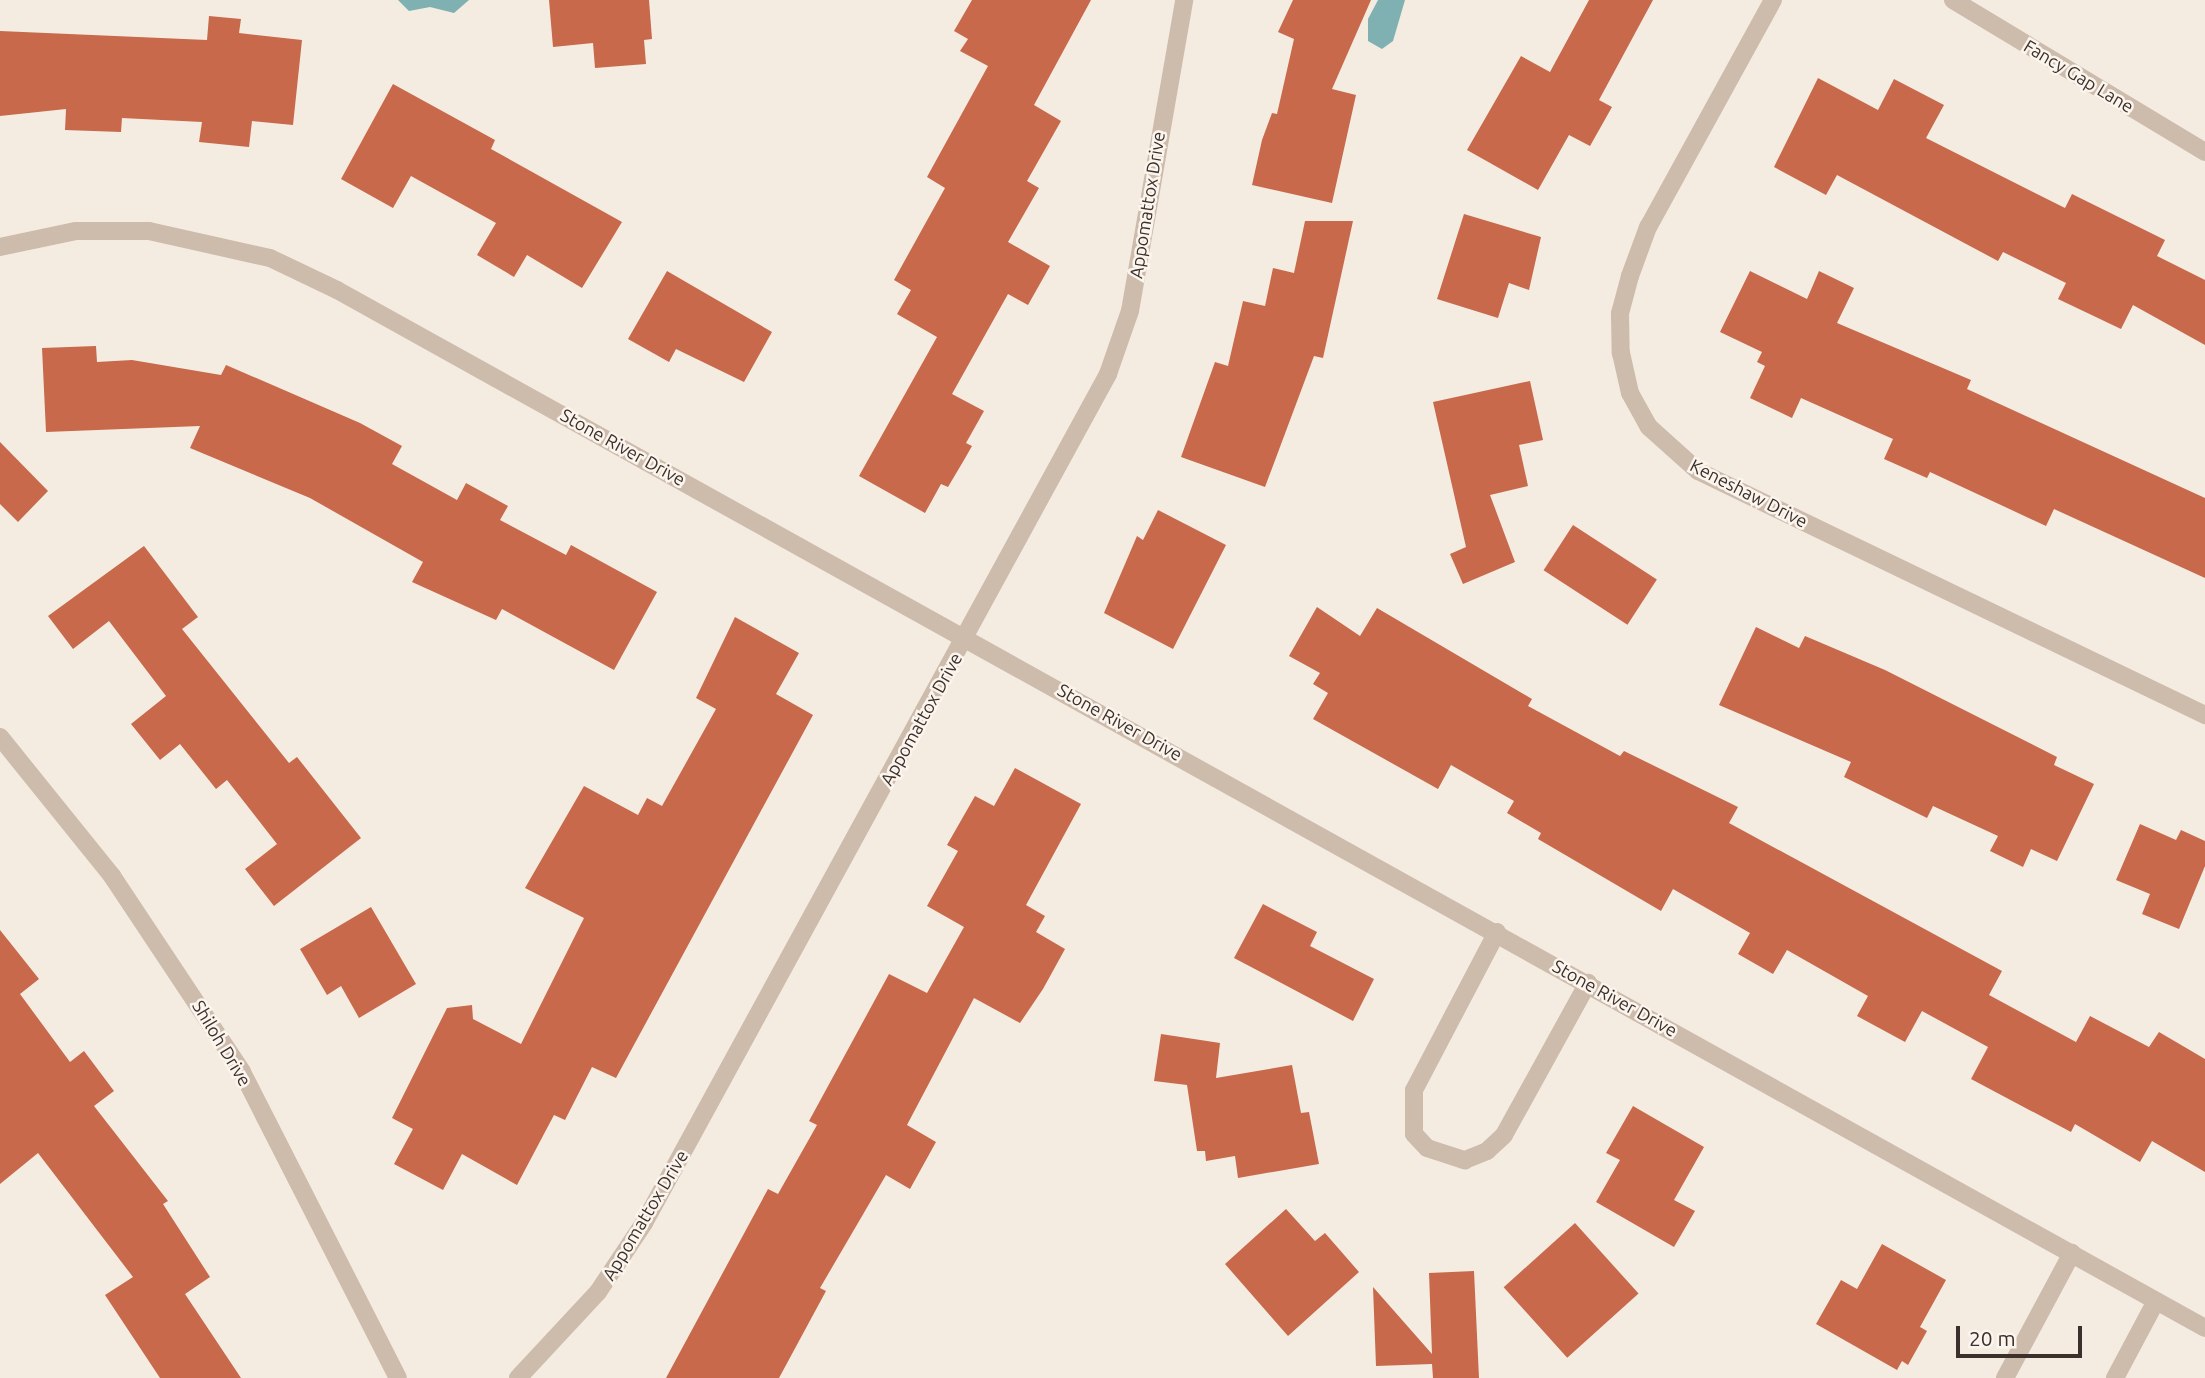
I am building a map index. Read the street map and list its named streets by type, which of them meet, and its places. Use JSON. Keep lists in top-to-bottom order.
{
  "streets": {
    "street": [
      "Fancy Gap Lane",
      "Appomattox Drive",
      "Stone River Drive",
      "Keneshaw Drive",
      "Shiloh Drive"
    ]
  },
  "crossings": [
    ["Appomattox Drive", "Stone River Drive"]
  ],
  "scale_bar": "20 m"
}
